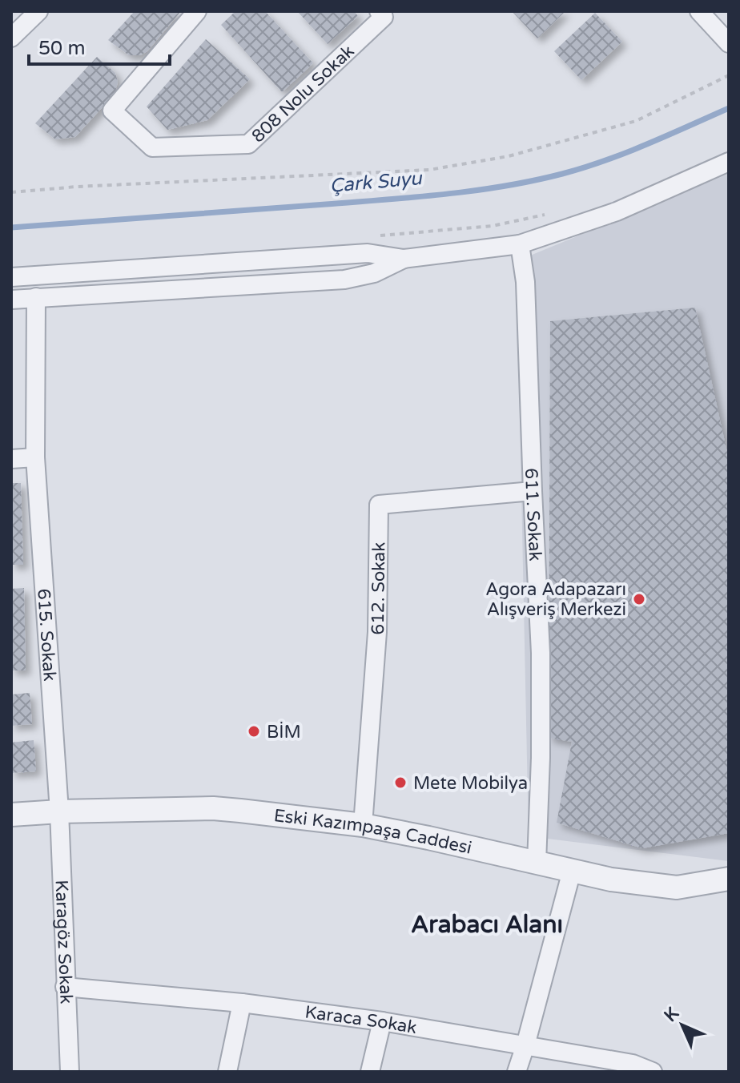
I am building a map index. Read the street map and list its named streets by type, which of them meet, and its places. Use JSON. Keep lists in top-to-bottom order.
{
  "streets": {
    "street": [
      "808 Nolu Sokak",
      "611. Sokak",
      "612. Sokak",
      "615. Sokak",
      "Eski Kazımpaşa Caddesi",
      "Karagöz Sokak",
      "Karaca Sokak"
    ]
  },
  "crossings": [
    ["611. Sokak", "612. Sokak"],
    ["611. Sokak", "Eski Kazımpaşa Caddesi"],
    ["612. Sokak", "Eski Kazımpaşa Caddesi"],
    ["615. Sokak", "Eski Kazımpaşa Caddesi"],
    ["615. Sokak", "Karagöz Sokak"],
    ["Eski Kazımpaşa Caddesi", "Karagöz Sokak"],
    ["Karagöz Sokak", "Karaca Sokak"]
  ],
  "districts": ["Arabacı Alanı"],
  "water": ["Çark Suyu"],
  "places": ["Agora Adapazarı Alışveriş Merkezi", "BİM", "Mete Mobilya"],
  "scale_bar": "50 m",
  "north": "top left"
}
